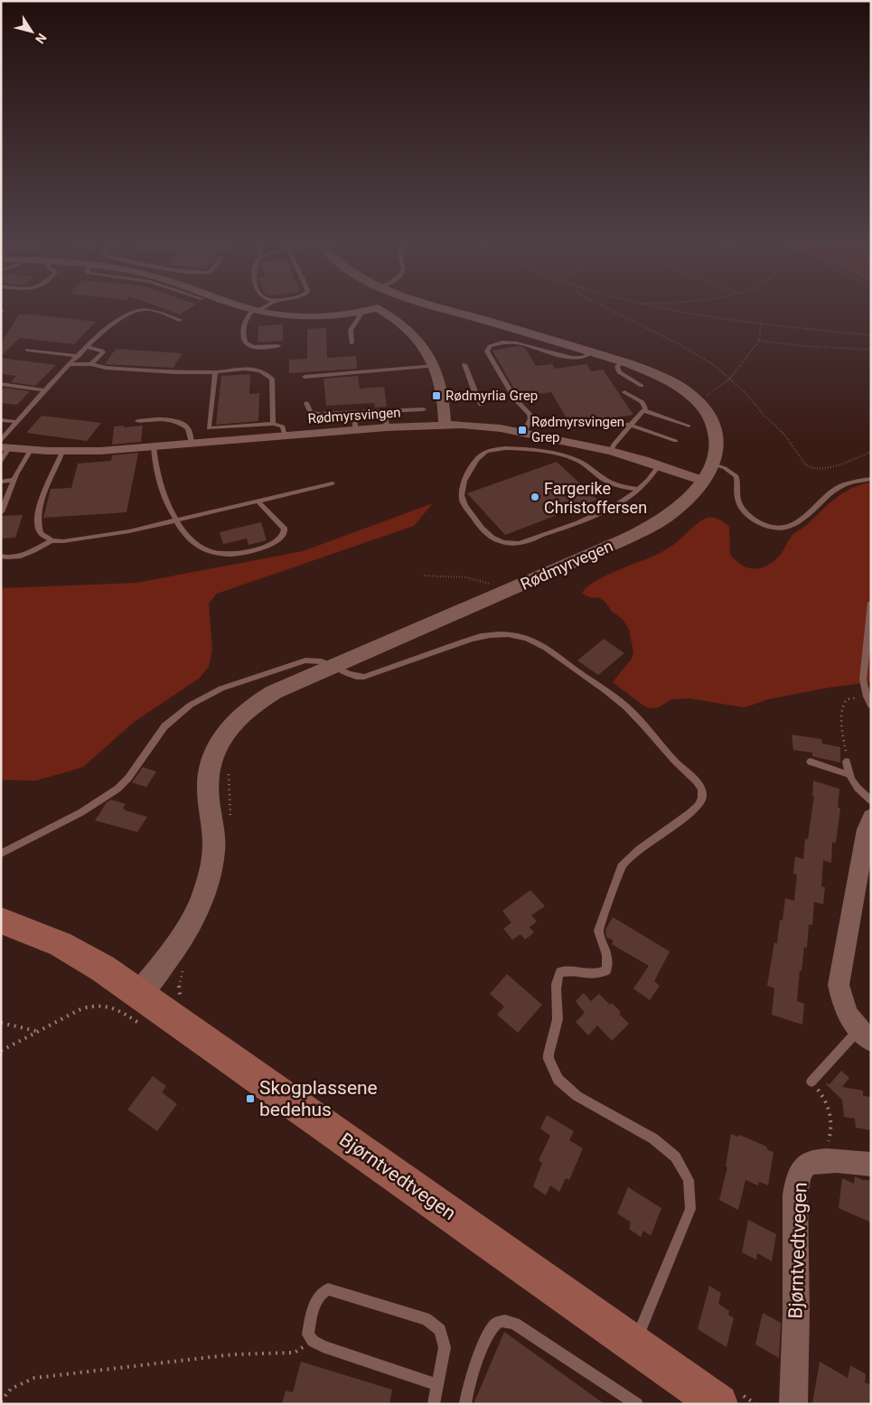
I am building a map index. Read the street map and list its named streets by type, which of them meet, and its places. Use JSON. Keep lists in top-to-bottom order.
{
  "streets": {
    "main road": ["Bjørntvedtvegen"],
    "street": ["Rødmyrsvingen", "Rødmyrvegen"]
  },
  "crossings": [
    ["Rødmyrsvingen", "Rødmyrvegen"],
    ["Rødmyrvegen", "Bjørntvedtvegen"]
  ],
  "places": {
    "transit": ["Rødmyrlia Grep", "Rødmyrsvingen Grep", "Skogplassene bedehus"],
    "other": ["Fargerike Christoffersen"]
  },
  "north": "bottom right"
}
